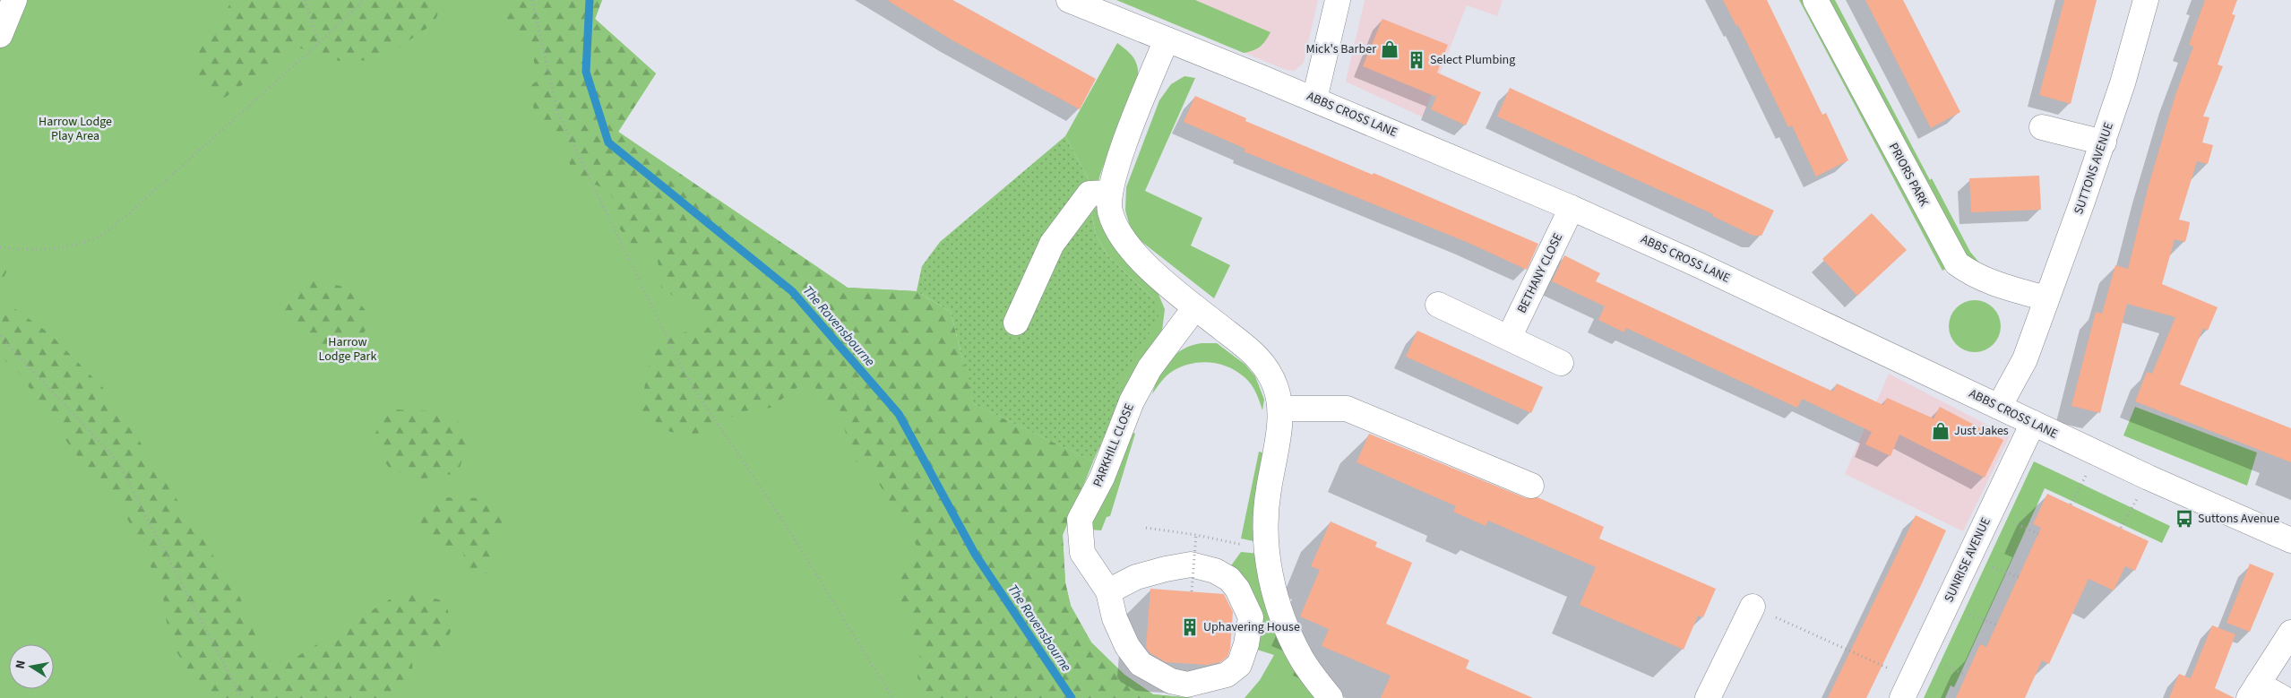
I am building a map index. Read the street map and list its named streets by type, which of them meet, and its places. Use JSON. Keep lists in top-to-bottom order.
{
  "streets": {
    "street": [
      "ABBS CROSS LANE",
      "SUTTONS AVENUE",
      "PRIORS PARK",
      "BETHANY CLOSE",
      "PARKHILL CLOSE",
      "SUNRISE AVENUE"
    ]
  },
  "crossings": [
    ["ABBS CROSS LANE", "SUTTONS AVENUE"],
    ["ABBS CROSS LANE", "BETHANY CLOSE"],
    ["ABBS CROSS LANE", "SUNRISE AVENUE"],
    ["SUTTONS AVENUE", "PRIORS PARK"]
  ],
  "water": ["The Ravensbourne"],
  "parks": ["Harrow Lodge Play Area", "Harrow Lodge Park"],
  "places": {
    "shop": ["Mick's Barber", "Just Jakes"],
    "building": ["Select Plumbing", "Uphavering House"],
    "bus stop": ["Suttons Avenue"]
  },
  "north": "left"
}
